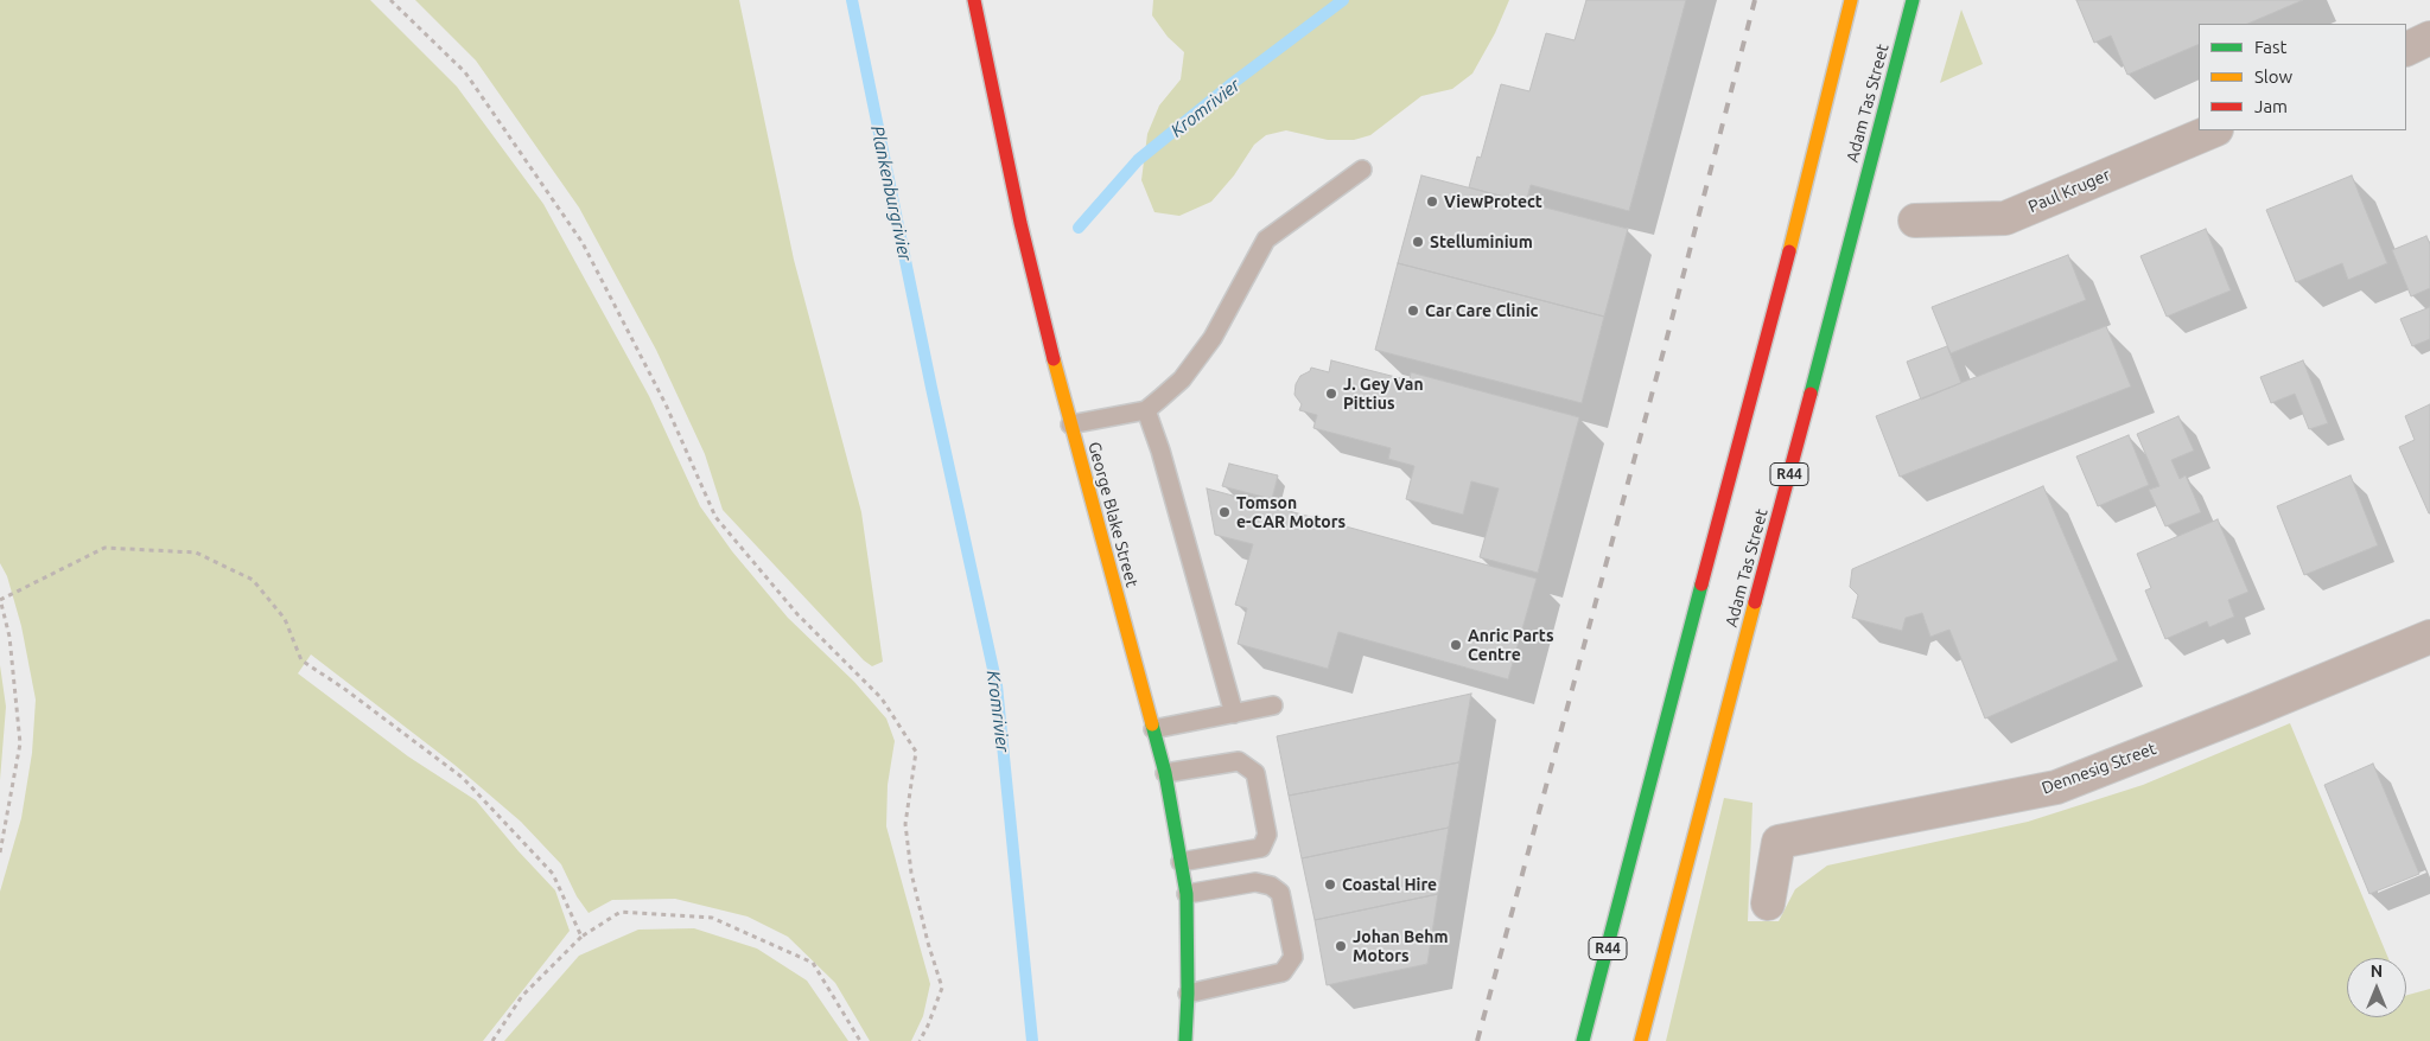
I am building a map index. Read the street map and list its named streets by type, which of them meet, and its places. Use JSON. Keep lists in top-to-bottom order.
{
  "streets": {
    "main road": ["Adam Tas Street", "R44", "George Blake Street"],
    "street": ["Paul Kruger", "Dennesig Street"]
  },
  "water": ["Kromrivier", "Plankenburgrivier"],
  "places": [
    "ViewProtect",
    "Stelluminium",
    "Car Care Clinic",
    "J. Gey Van Pittius",
    "Tomson e-CAR Motors",
    "Anric Parts Centre",
    "Coastal Hire",
    "Johan Behm Motors"
  ],
  "legend": ["Fast", "Slow", "Jam"],
  "north": "top"
}
